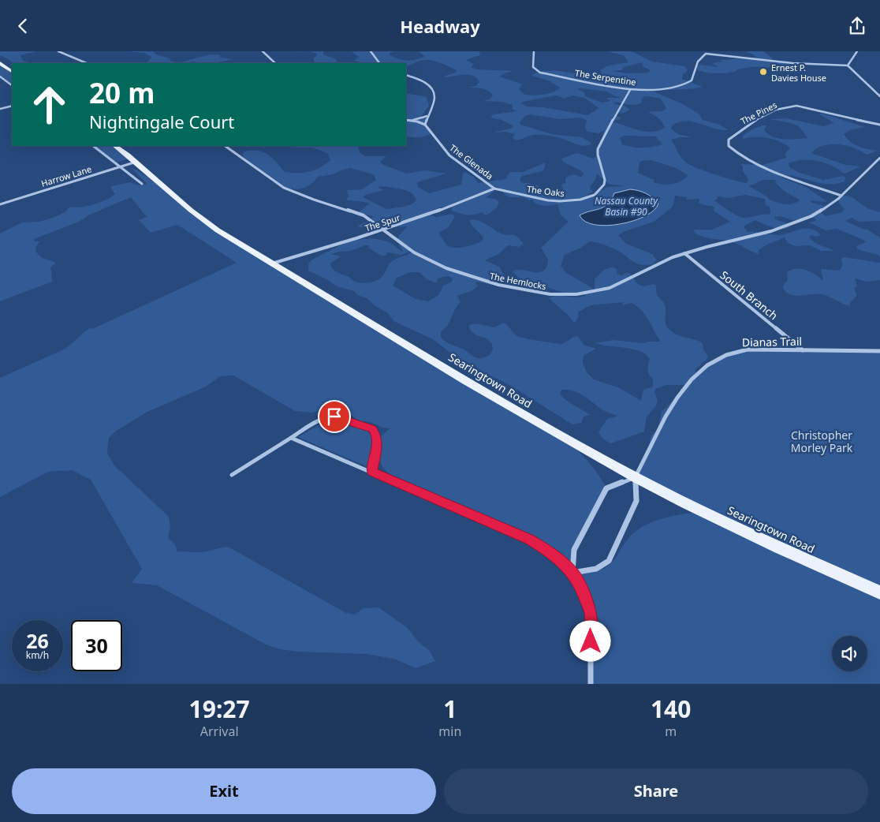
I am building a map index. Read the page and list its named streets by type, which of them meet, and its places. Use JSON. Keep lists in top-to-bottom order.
{
  "streets": {
    "main road": ["Searingtown Road"],
    "street": [
      "The Serpentine",
      "The Pines",
      "The Glenada",
      "Harrow Lane",
      "The Oaks",
      "The Spur",
      "The Hemlocks",
      "South Branch",
      "Dianas Trail"
    ]
  },
  "crossings": [
    ["The Serpentine", "The Oaks"],
    ["The Pines", "The Hemlocks"],
    ["The Glenada", "The Oaks"],
    ["The Glenada", "The Spur"],
    ["Harrow Lane", "Searingtown Road"],
    ["The Oaks", "The Spur"],
    ["The Spur", "The Hemlocks"],
    ["The Spur", "Searingtown Road"],
    ["The Hemlocks", "South Branch"],
    ["South Branch", "Dianas Trail"],
    ["Dianas Trail", "Searingtown Road"]
  ],
  "water": ["Nassau County Basin #90"],
  "parks": ["Christopher Morley Park"],
  "places": ["Ernest P. Davies House"],
  "page": {
    "header": "Headway",
    "turn": ["20 m", "Nightingale Court"],
    "speed": "26 km/h",
    "limit": "30",
    "eta": [
      "19:27",
      "Arrival",
      "1",
      "min",
      "140",
      "m"
    ],
    "buttons": ["Exit", "Share"]
  }
}
